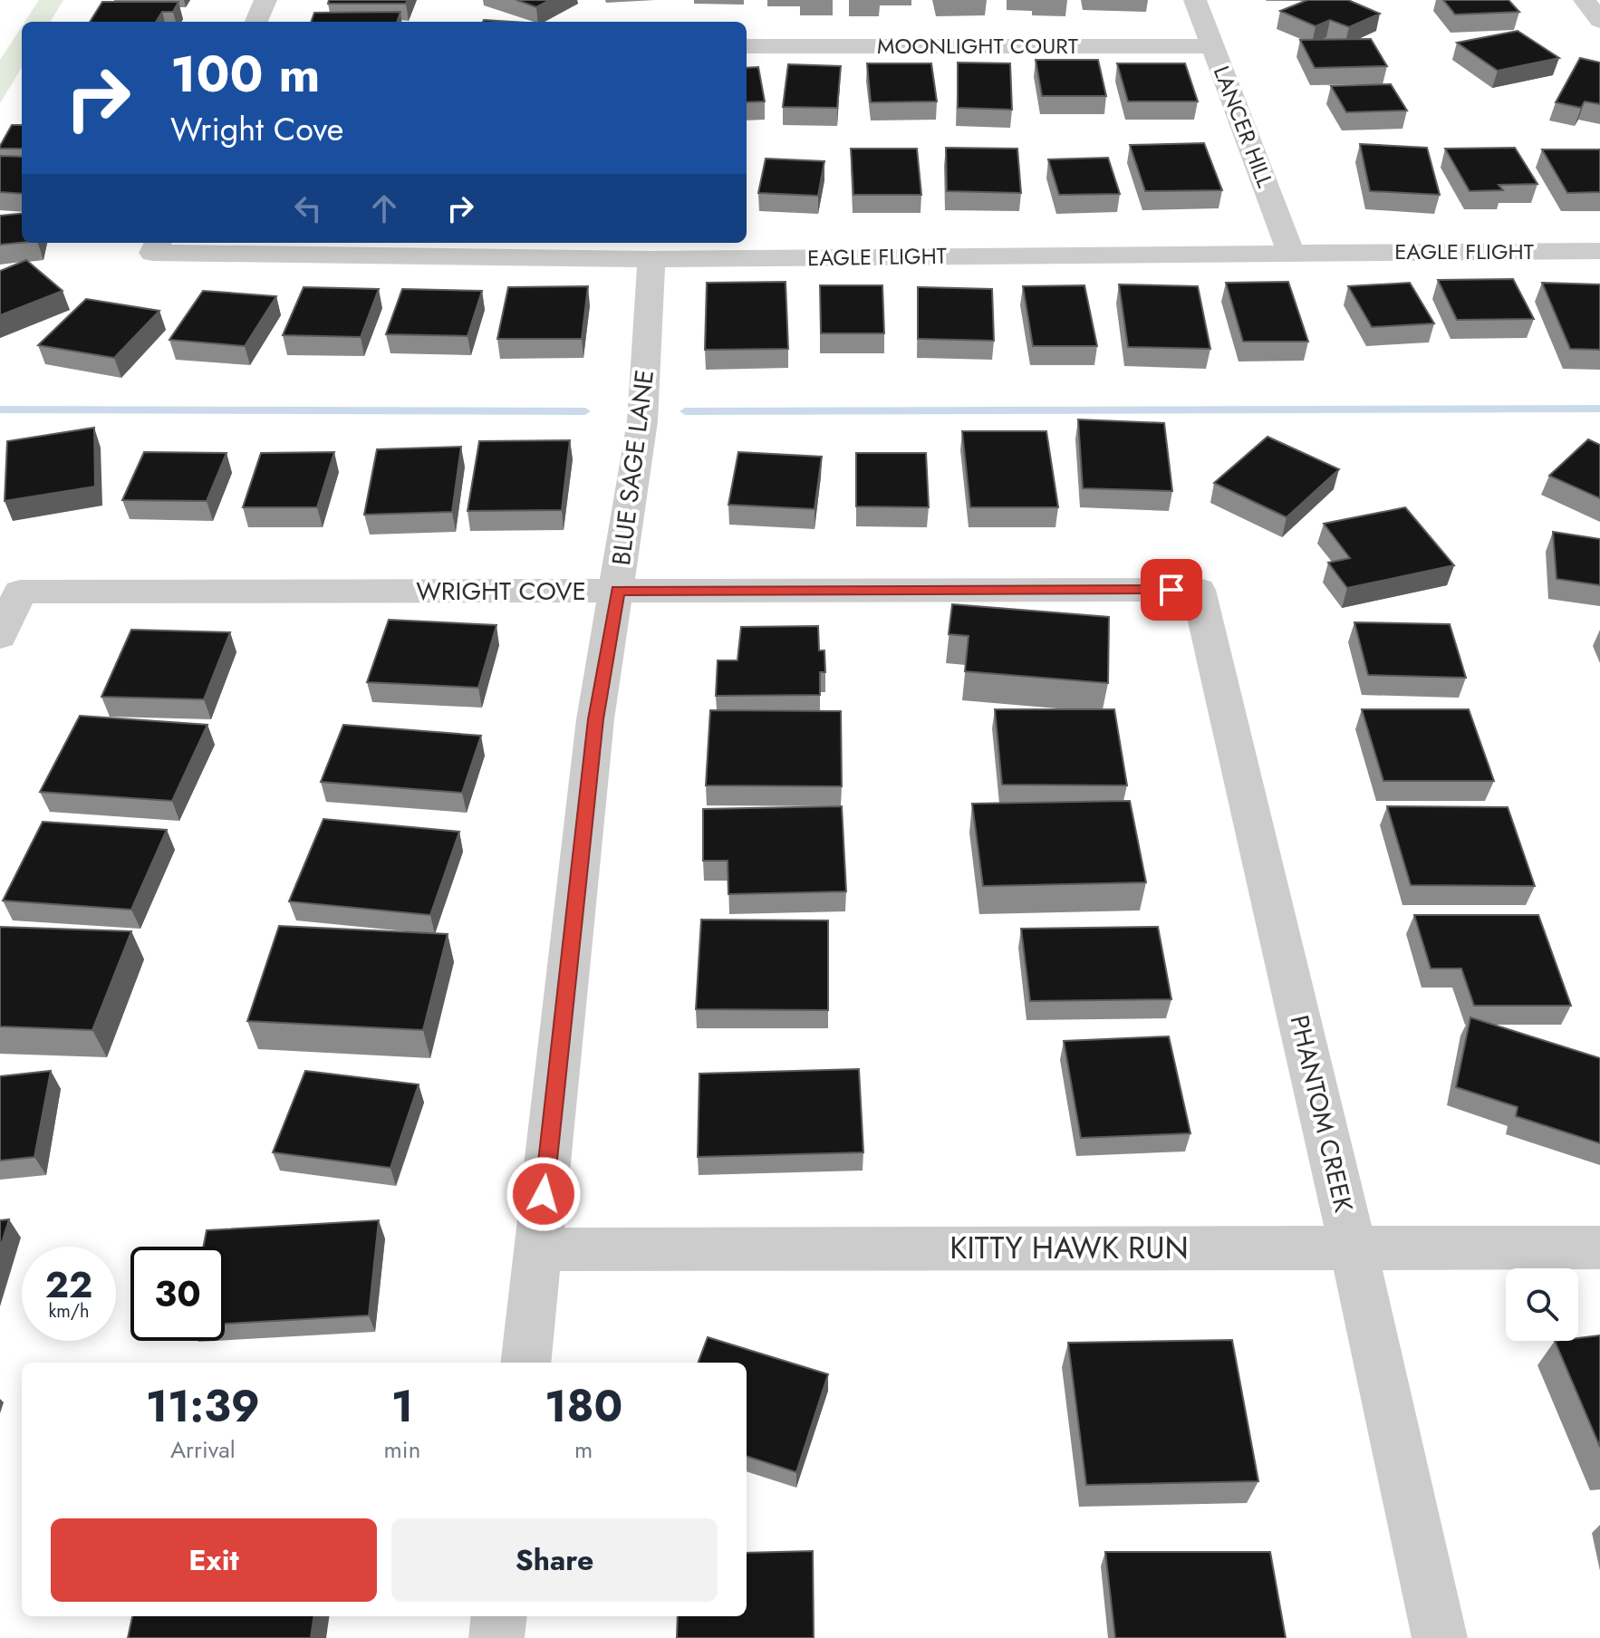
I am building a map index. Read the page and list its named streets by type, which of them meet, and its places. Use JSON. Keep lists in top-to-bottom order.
{
  "streets": {
    "street": [
      "MOONLIGHT COURT",
      "LANCER HILL",
      "EAGLE FLIGHT",
      "BLUE SAGE LANE",
      "WRIGHT COVE",
      "PHANTOM CREEK",
      "KITTY HAWK RUN"
    ]
  },
  "crossings": [
    ["MOONLIGHT COURT", "LANCER HILL"],
    ["LANCER HILL", "EAGLE FLIGHT"],
    ["EAGLE FLIGHT", "BLUE SAGE LANE"],
    ["BLUE SAGE LANE", "WRIGHT COVE"],
    ["BLUE SAGE LANE", "KITTY HAWK RUN"],
    ["WRIGHT COVE", "PHANTOM CREEK"],
    ["PHANTOM CREEK", "KITTY HAWK RUN"]
  ],
  "page": {
    "turn": ["100 m", "Wright Cove"],
    "speed": "22 km/h",
    "limit": "30",
    "eta": [
      "11:39",
      "Arrival",
      "1",
      "min",
      "180",
      "m"
    ],
    "buttons": ["Exit", "Share"]
  }
}
